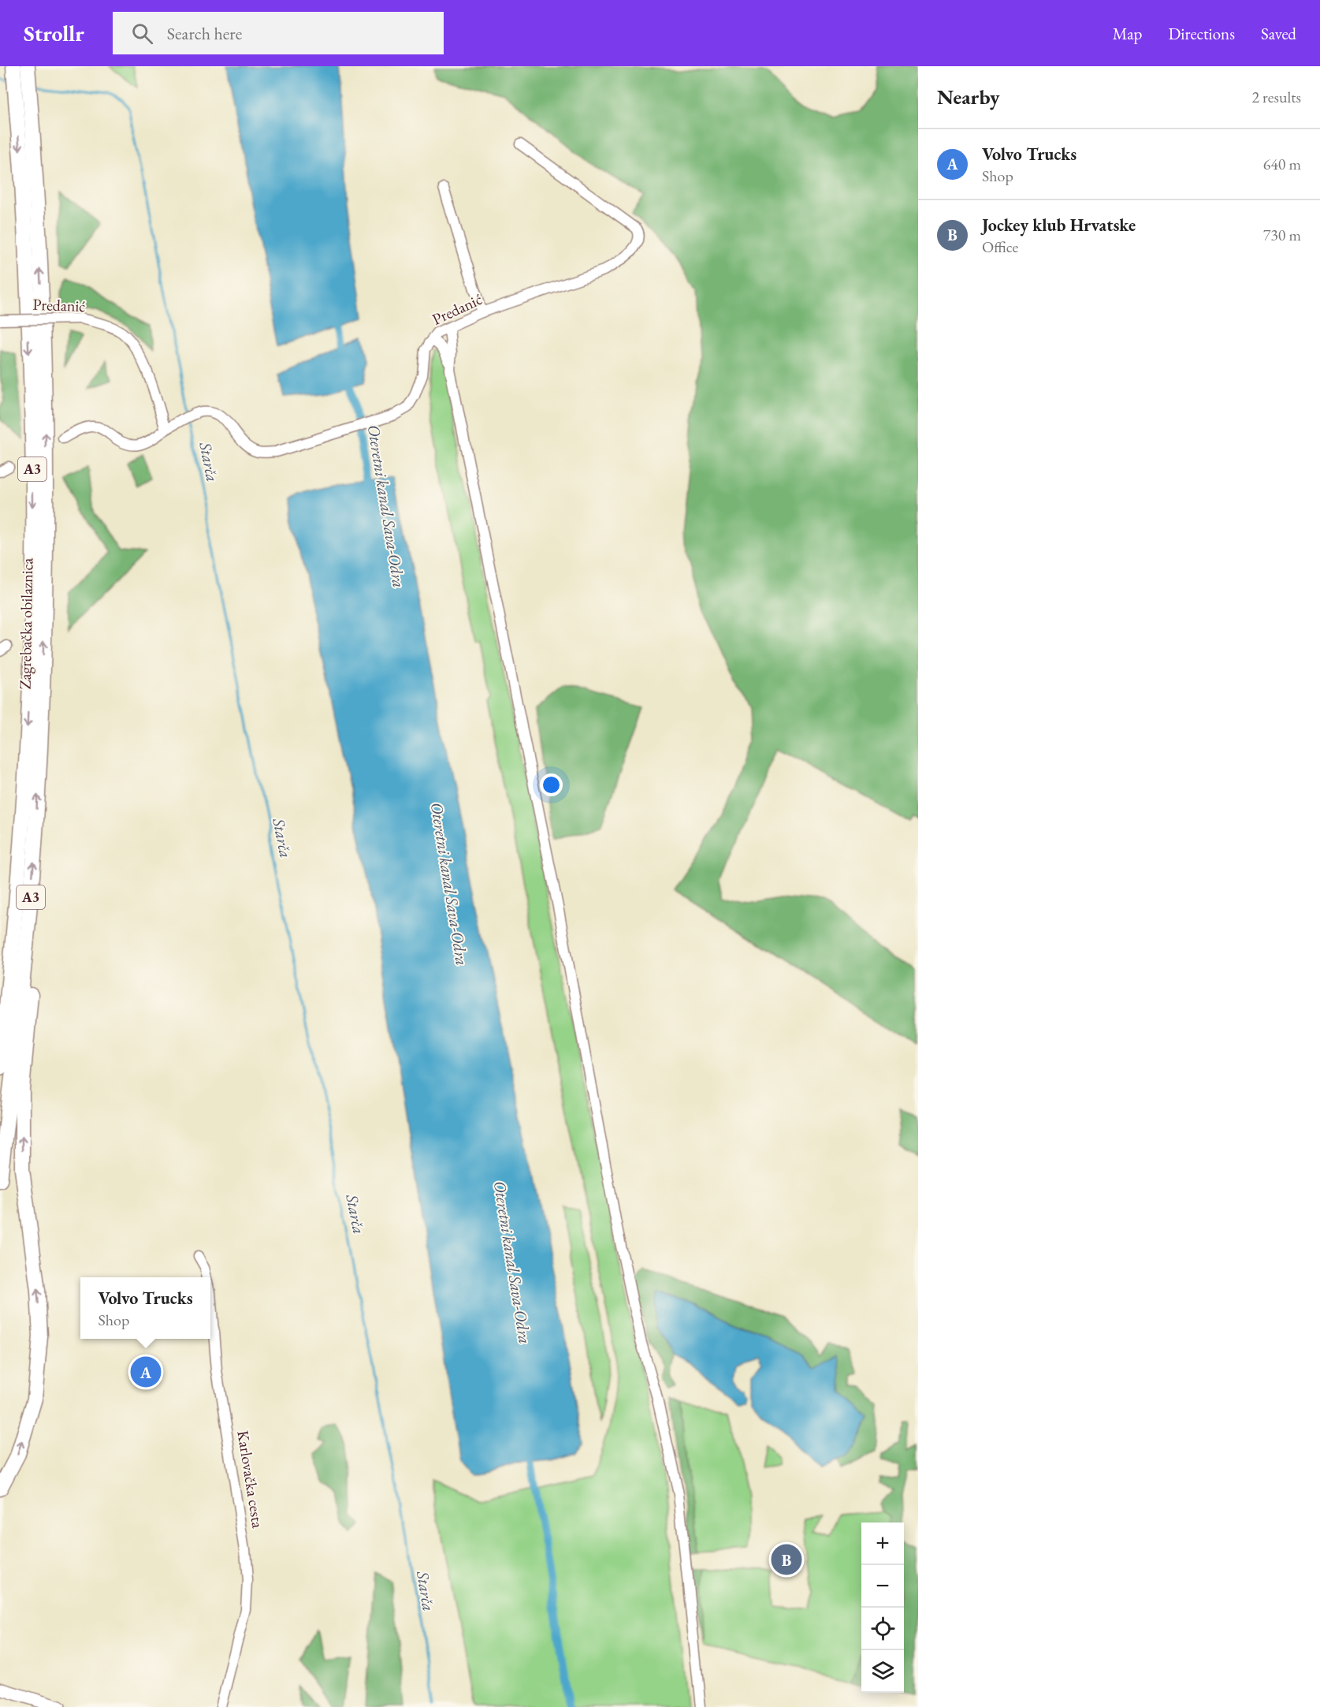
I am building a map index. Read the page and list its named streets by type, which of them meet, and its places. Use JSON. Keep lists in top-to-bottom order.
{
  "streets": {
    "highway": ["A3", "Zagrebačka obilaznica"],
    "street": ["Predanić", "Karlovačka cesta"]
  },
  "water": ["Starča", "Oteretni kanal Sava-Odra"],
  "page": {
    "header": "Strollr",
    "search": "Search here",
    "nav": ["Map", "Directions", "Saved"],
    "heading": ["Nearby", "2 results"],
    "list": [
      {
        "mark": "A",
        "name": "Volvo Trucks",
        "note": "Shop",
        "value": "640 m"
      },
      {
        "mark": "B",
        "name": "Jockey klub Hrvatske",
        "note": "Office",
        "value": "730 m"
      }
    ],
    "popup": ["Volvo Trucks", "Shop"],
    "pins": ["A", "B"],
    "map_buttons": ["+", "−"]
  }
}
